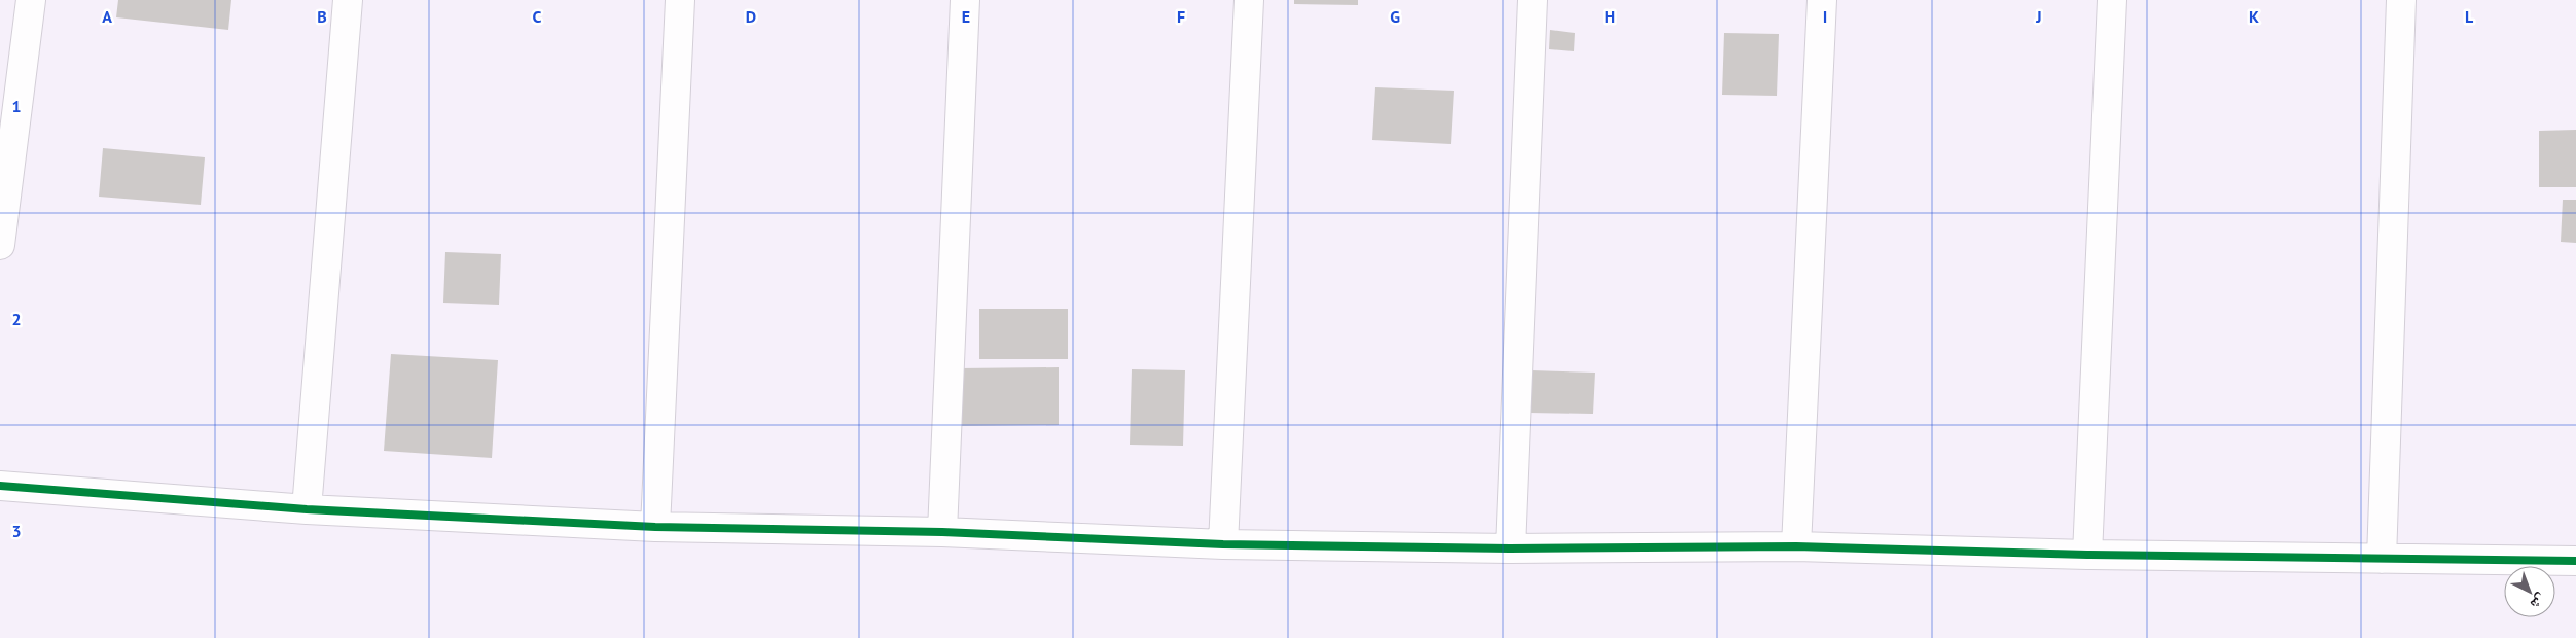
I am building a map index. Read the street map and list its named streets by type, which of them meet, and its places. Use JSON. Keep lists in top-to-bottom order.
{
  "north": "bottom right",
  "grid": {
    "columns": [
      "A",
      "B",
      "C",
      "D",
      "E",
      "F",
      "G",
      "H",
      "I",
      "J",
      "K",
      "L"
    ],
    "rows": ["1", "2", "3"]
  }
}
